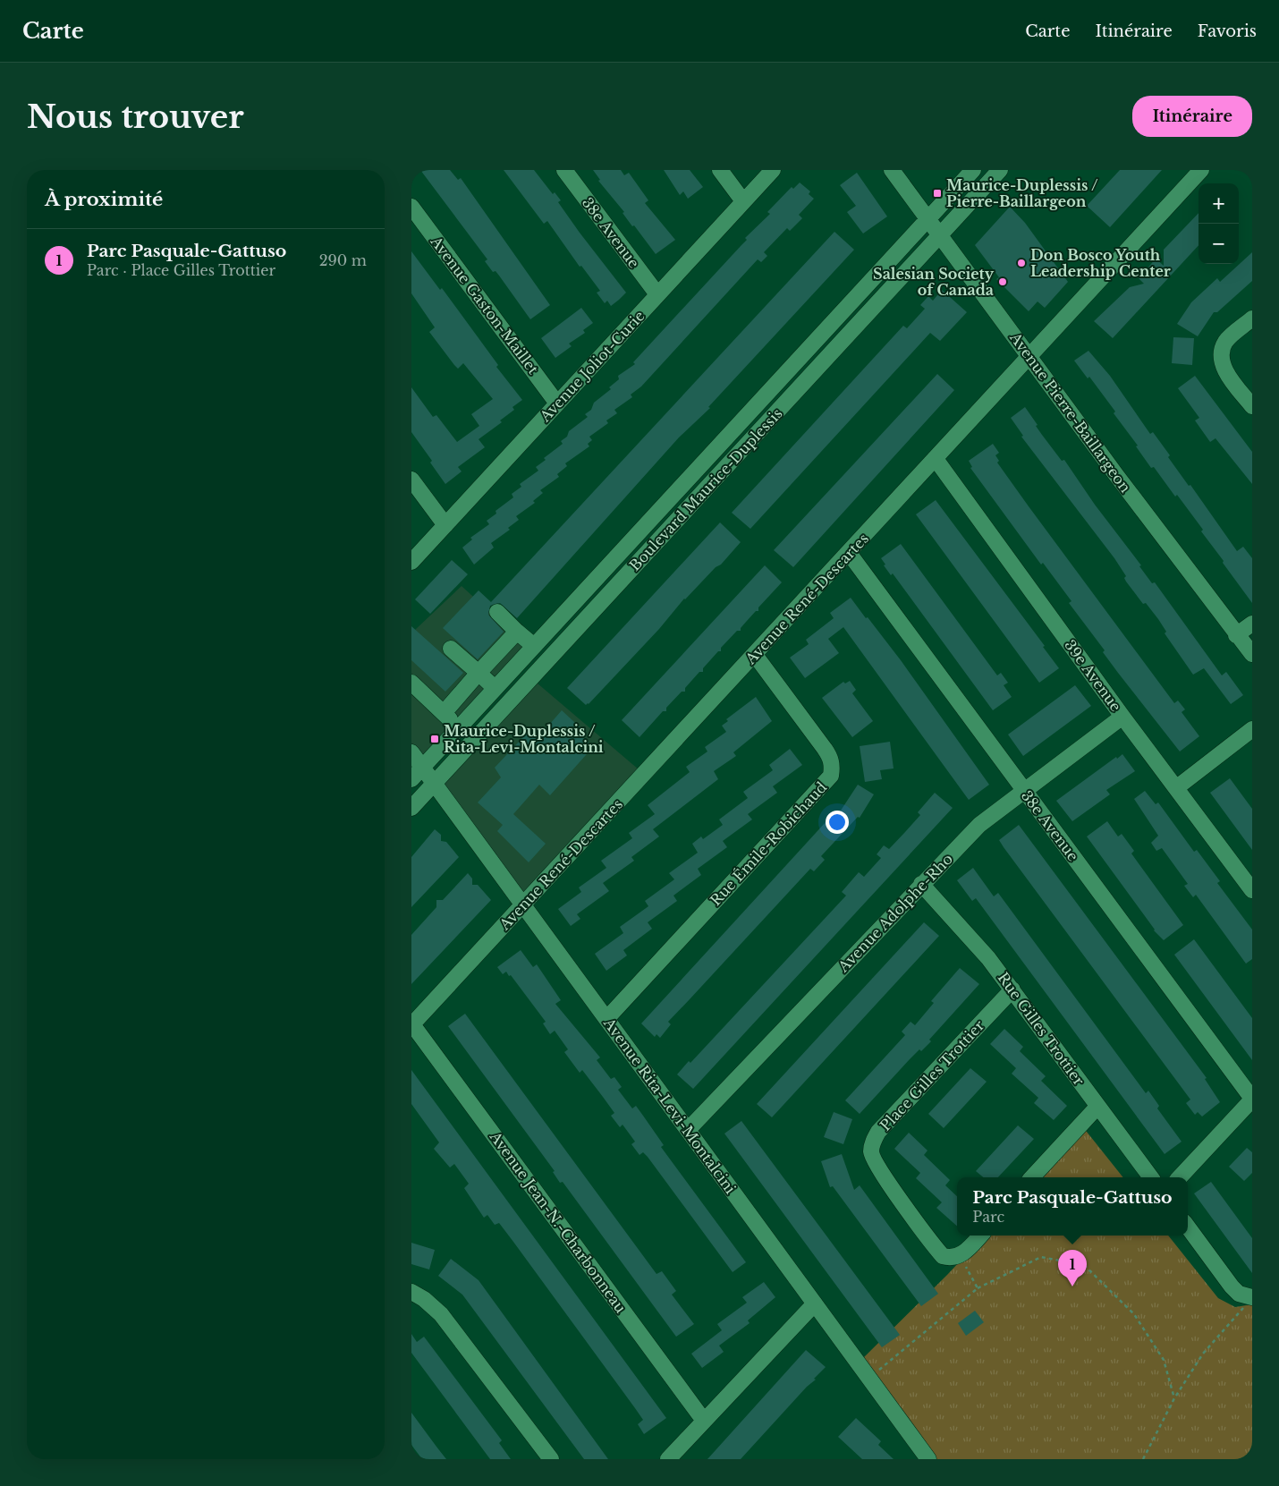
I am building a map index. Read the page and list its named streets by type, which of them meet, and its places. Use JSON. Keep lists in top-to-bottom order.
{
  "streets": {
    "street": [
      "38e Avenue",
      "Avenue Gaston-Maillet",
      "Avenue Joliot-Curie",
      "Avenue Pierre-Baillargeon",
      "Boulevard Maurice-Duplessis",
      "Avenue René-Descartes",
      "39e Avenue",
      "Rue Émile-Robichaud",
      "Avenue Adolphe-Rho",
      "Rue Gilles Trottier",
      "Place Gilles Trottier",
      "Avenue Rita-Levi-Montalcini",
      "Avenue Jean-N.-Charbonneau"
    ]
  },
  "crossings": [
    ["38e Avenue", "Avenue Joliot-Curie"],
    ["38e Avenue", "Avenue René-Descartes"],
    ["38e Avenue", "Avenue Adolphe-Rho"],
    ["Avenue Gaston-Maillet", "Avenue Joliot-Curie"],
    ["Avenue Pierre-Baillargeon", "Boulevard Maurice-Duplessis"],
    ["Avenue Pierre-Baillargeon", "Avenue René-Descartes"],
    ["Boulevard Maurice-Duplessis", "Avenue Rita-Levi-Montalcini"],
    ["Avenue René-Descartes", "39e Avenue"],
    ["Avenue René-Descartes", "Rue Émile-Robichaud"],
    ["Avenue René-Descartes", "Avenue Rita-Levi-Montalcini"],
    ["Avenue René-Descartes", "Avenue Jean-N.-Charbonneau"],
    ["39e Avenue", "Avenue Adolphe-Rho"],
    ["Rue Émile-Robichaud", "Avenue Rita-Levi-Montalcini"],
    ["Avenue Adolphe-Rho", "Rue Gilles Trottier"],
    ["Avenue Adolphe-Rho", "Avenue Rita-Levi-Montalcini"],
    ["Rue Gilles Trottier", "Place Gilles Trottier"]
  ],
  "places": {
    "transit": ["Maurice-Duplessis / Pierre-Baillargeon", "Maurice-Duplessis / Rita-Levi-Montalcini"],
    "other": ["Don Bosco Youth Leadership Center", "Salesian Society of Canada"]
  },
  "page": {
    "header": "Carte",
    "nav": ["Carte", "Itinéraire", "Favoris"],
    "buttons": "Itinéraire",
    "title": "Nous trouver",
    "heading": "À proximité",
    "map_buttons": ["+", "−"],
    "list": [
      {
        "mark": "1",
        "name": "Parc Pasquale-Gattuso",
        "note": "Parc · Place Gilles Trottier",
        "value": "290 m"
      }
    ],
    "popup": ["Parc Pasquale-Gattuso", "Parc"],
    "pins": "1"
  }
}
